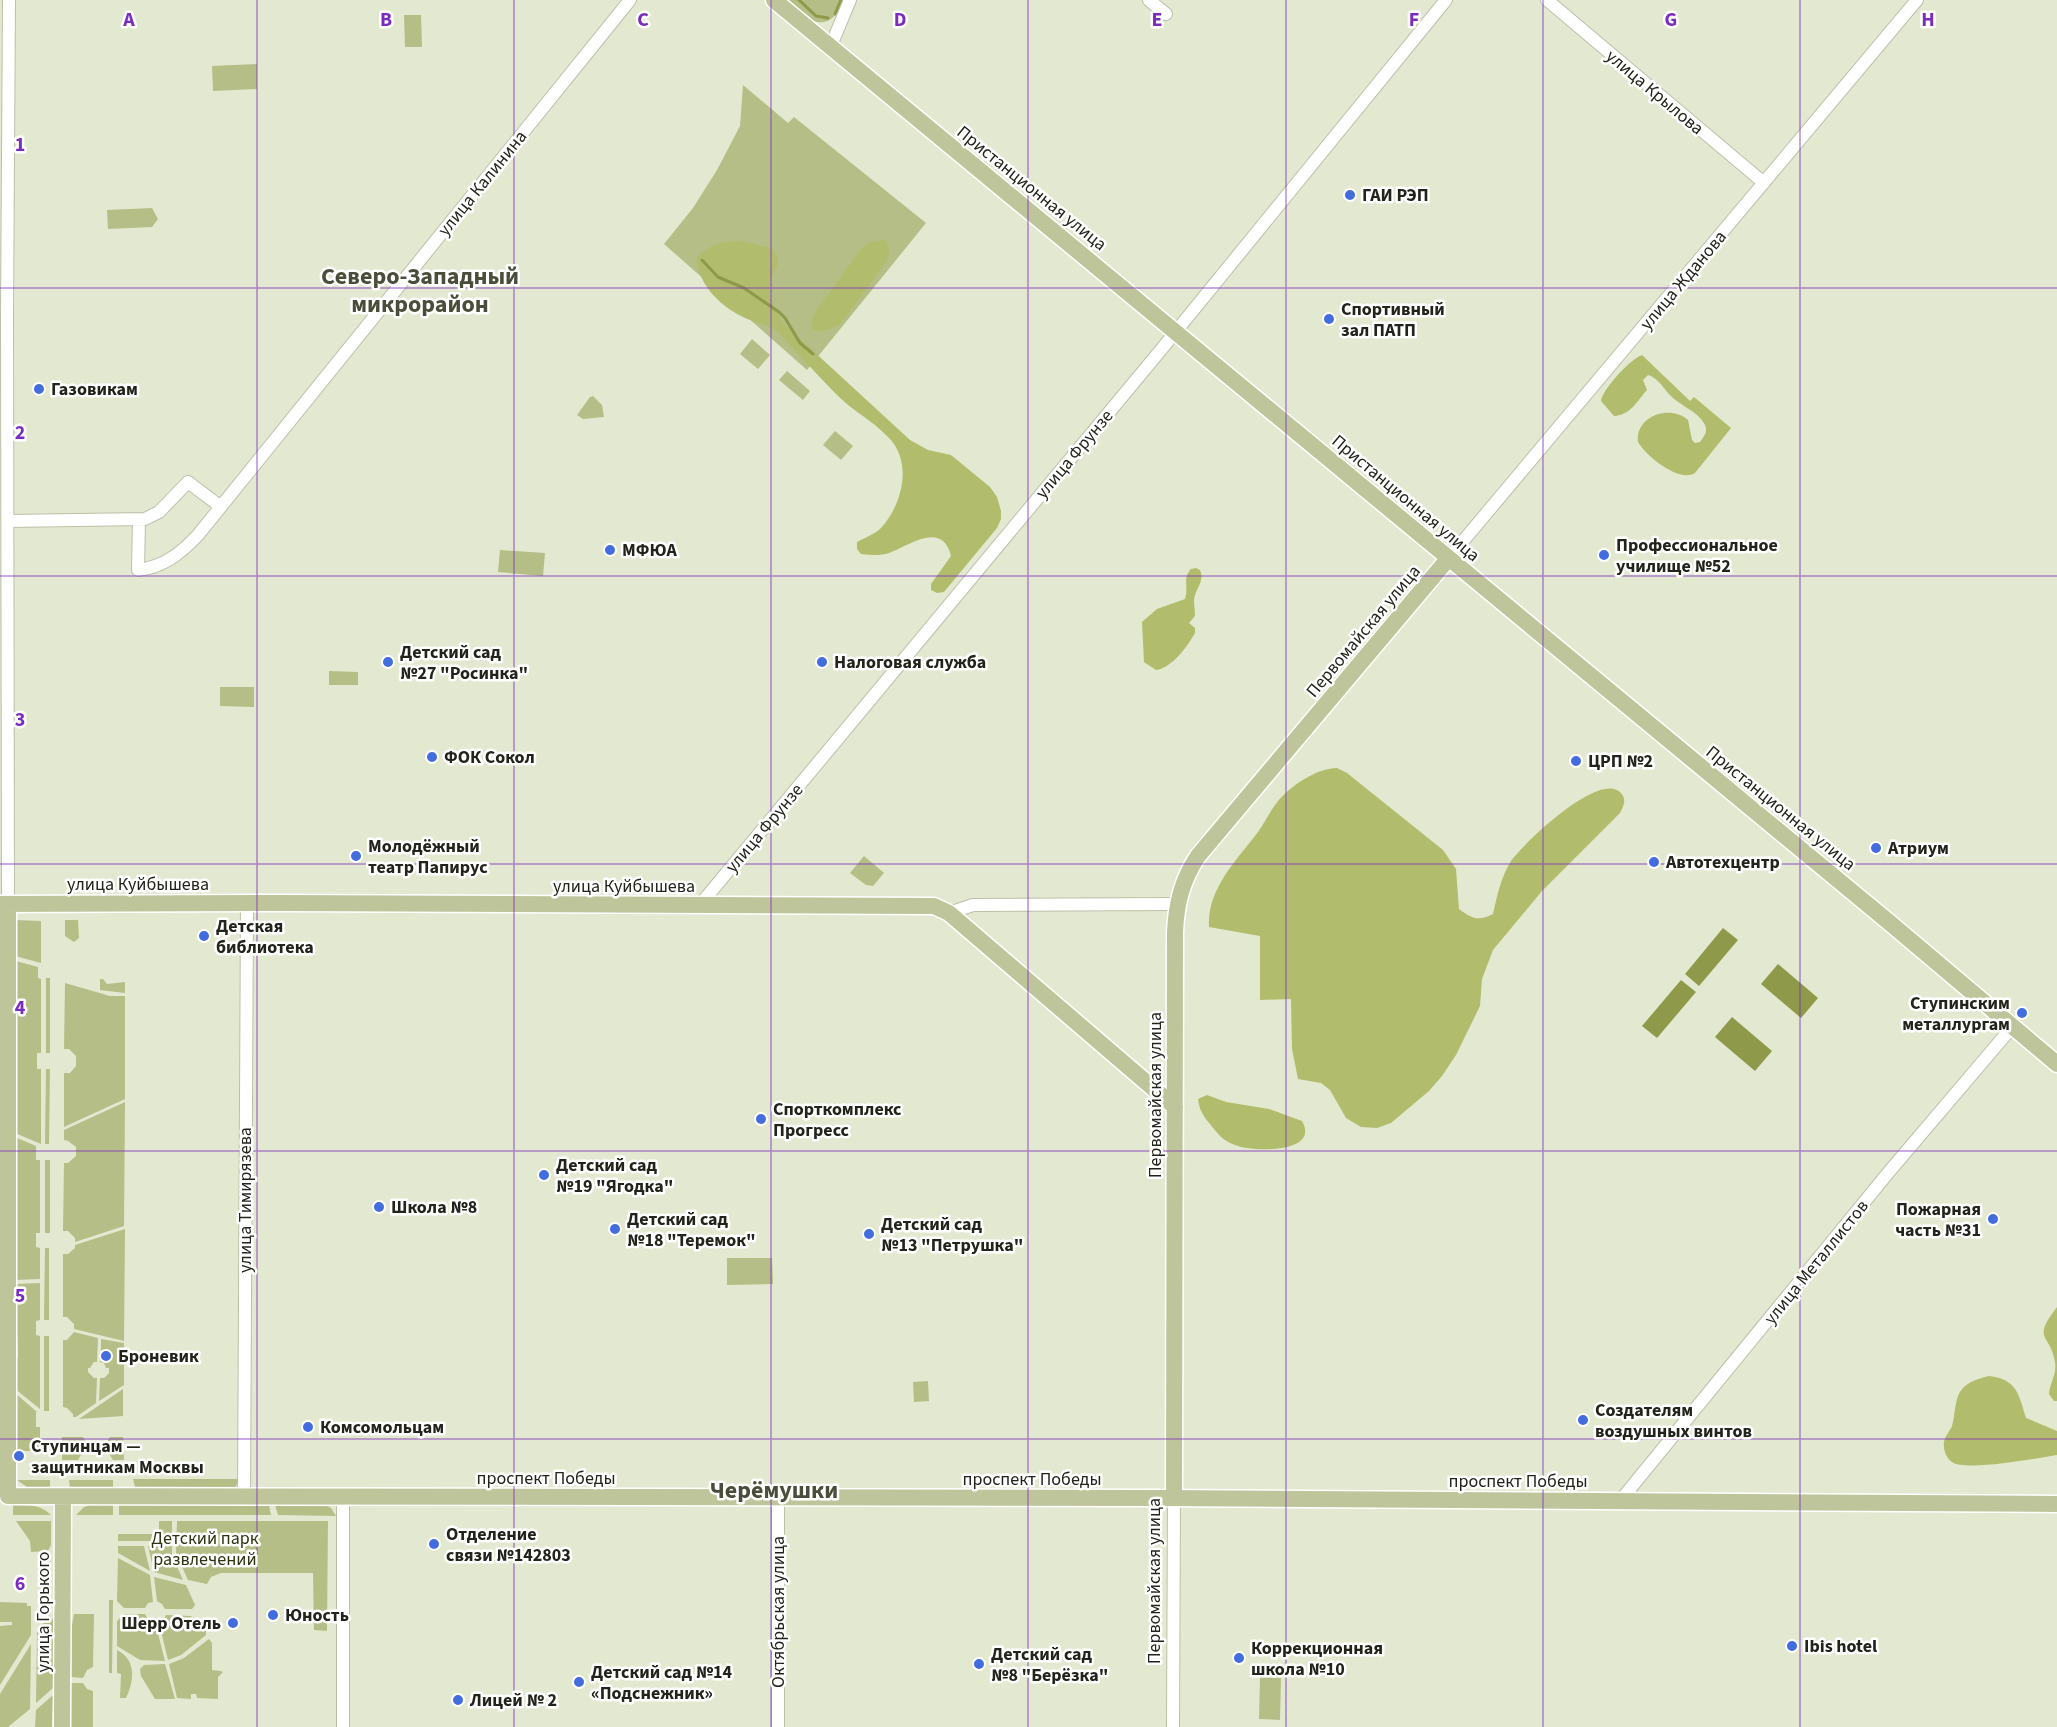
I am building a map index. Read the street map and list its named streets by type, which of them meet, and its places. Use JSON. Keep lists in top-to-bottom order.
{
  "streets": {
    "main road": [
      "Пристанционная улица",
      "Первомайская улица",
      "улица Куйбышева",
      "проспект Победы",
      "улица Горького"
    ],
    "street": [
      "улица Крылова",
      "улица Калинина",
      "улица Жданова",
      "улица Фрунзе",
      "улица Тимирязева",
      "улица Металлистов",
      "Октябрьская улица"
    ]
  },
  "crossings": [
    ["улица Крылова", "улица Жданова"],
    ["Пристанционная улица", "улица Жданова"],
    ["Пристанционная улица", "улица Фрунзе"],
    ["Пристанционная улица", "Первомайская улица"],
    ["Пристанционная улица", "улица Металлистов"],
    ["улица Жданова", "Первомайская улица"],
    ["улица Фрунзе", "улица Куйбышева"],
    ["Первомайская улица", "улица Куйбышева"],
    ["Первомайская улица", "проспект Победы"],
    ["улица Куйбышева", "улица Тимирязева"],
    ["улица Тимирязева", "проспект Победы"],
    ["улица Металлистов", "проспект Победы"],
    ["проспект Победы", "улица Горького"],
    ["проспект Победы", "Октябрьская улица"]
  ],
  "districts": ["Северо-Западный микрорайон", "Черёмушки"],
  "parks": ["Детский парк развлечений"],
  "places": [
    "ГАИ РЭП",
    "Спортивный зал ПАТП",
    "Газовикам",
    "МФЮА",
    "Профессиональное училище №52",
    "Детский сад №27 \"Росинка\"",
    "Налоговая служба",
    "ФОК Сокол",
    "ЦРП №2",
    "Атриум",
    "Молодёжный театр Папирус",
    "Автотехцентр",
    "Детская библиотека",
    "Ступинским металлургам",
    "Спорткомплекс Прогресс",
    "Детский сад №19 \"Ягодка\"",
    "Школа №8",
    "Пожарная часть №31",
    "Детский сад №18 \"Теремок\"",
    "Детский сад №13 \"Петрушка\"",
    "Броневик",
    "Создателям воздушных винтов",
    "Комсомольцам",
    "Ступинцам — защитникам Москвы",
    "Отделение связи №142803",
    "Юность",
    "Шерр Отель",
    "Ibis hotel",
    "Коррекционная школа №10",
    "Детский сад №8 \"Берёзка\"",
    "Детский сад №14 «Подснежник»",
    "Лицей № 2"
  ],
  "grid": {
    "columns": [
      "A",
      "B",
      "C",
      "D",
      "E",
      "F",
      "G",
      "H"
    ],
    "rows": [
      "1",
      "2",
      "3",
      "4",
      "5",
      "6"
    ]
  }
}
